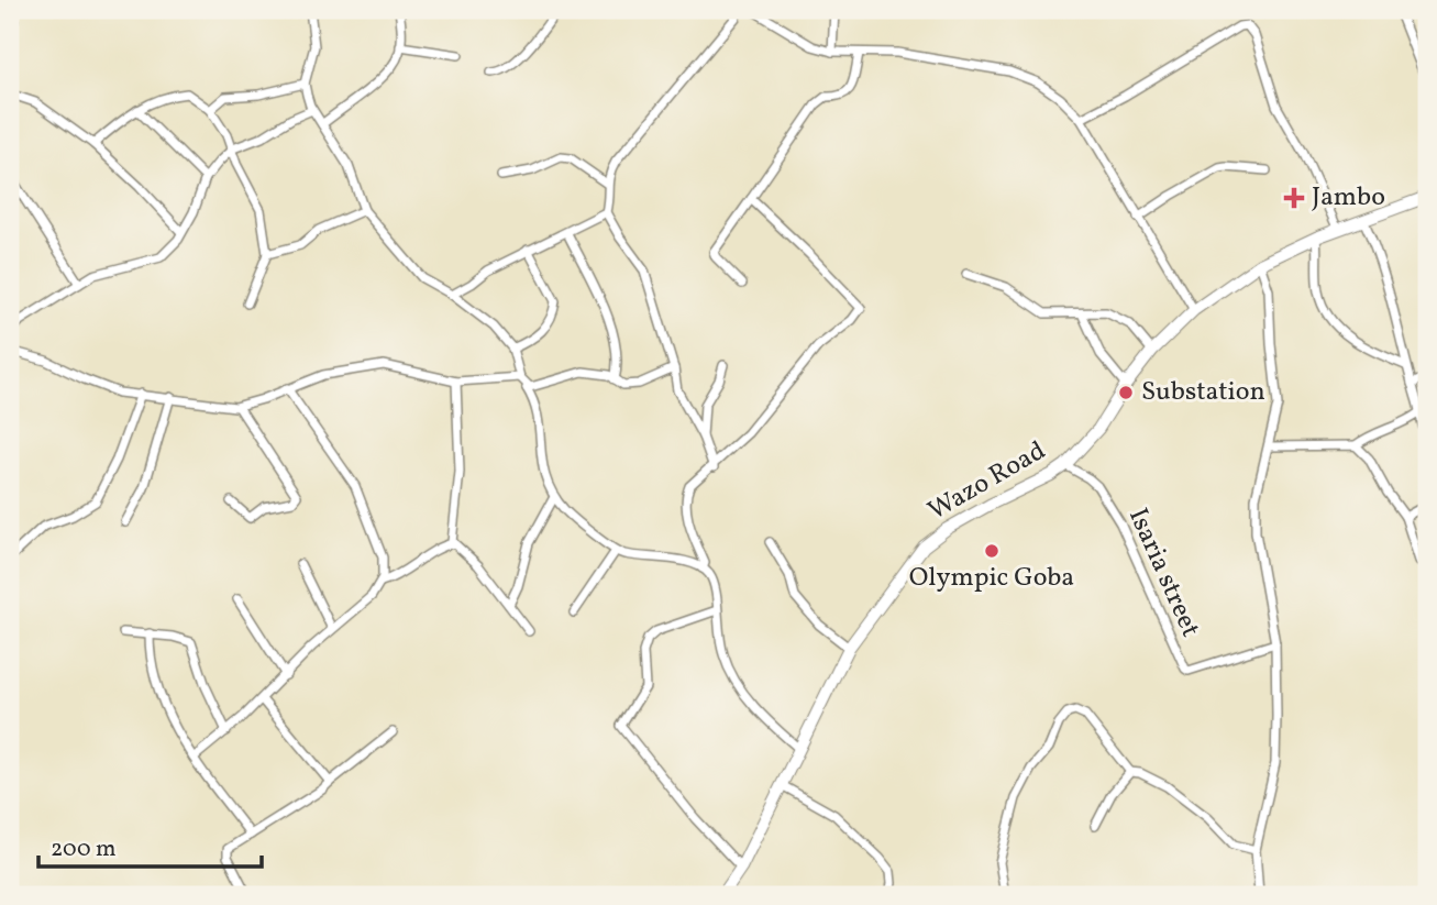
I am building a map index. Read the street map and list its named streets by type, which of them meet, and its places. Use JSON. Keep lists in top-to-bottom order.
{
  "streets": {
    "main road": ["Wazo Road"],
    "street": ["Isaria street"]
  },
  "crossings": [
    ["Wazo Road", "Isaria street"]
  ],
  "places": {
    "health": ["Jambo"],
    "other": ["Substation", "Olympic Goba"]
  },
  "scale_bar": "200 m"
}
